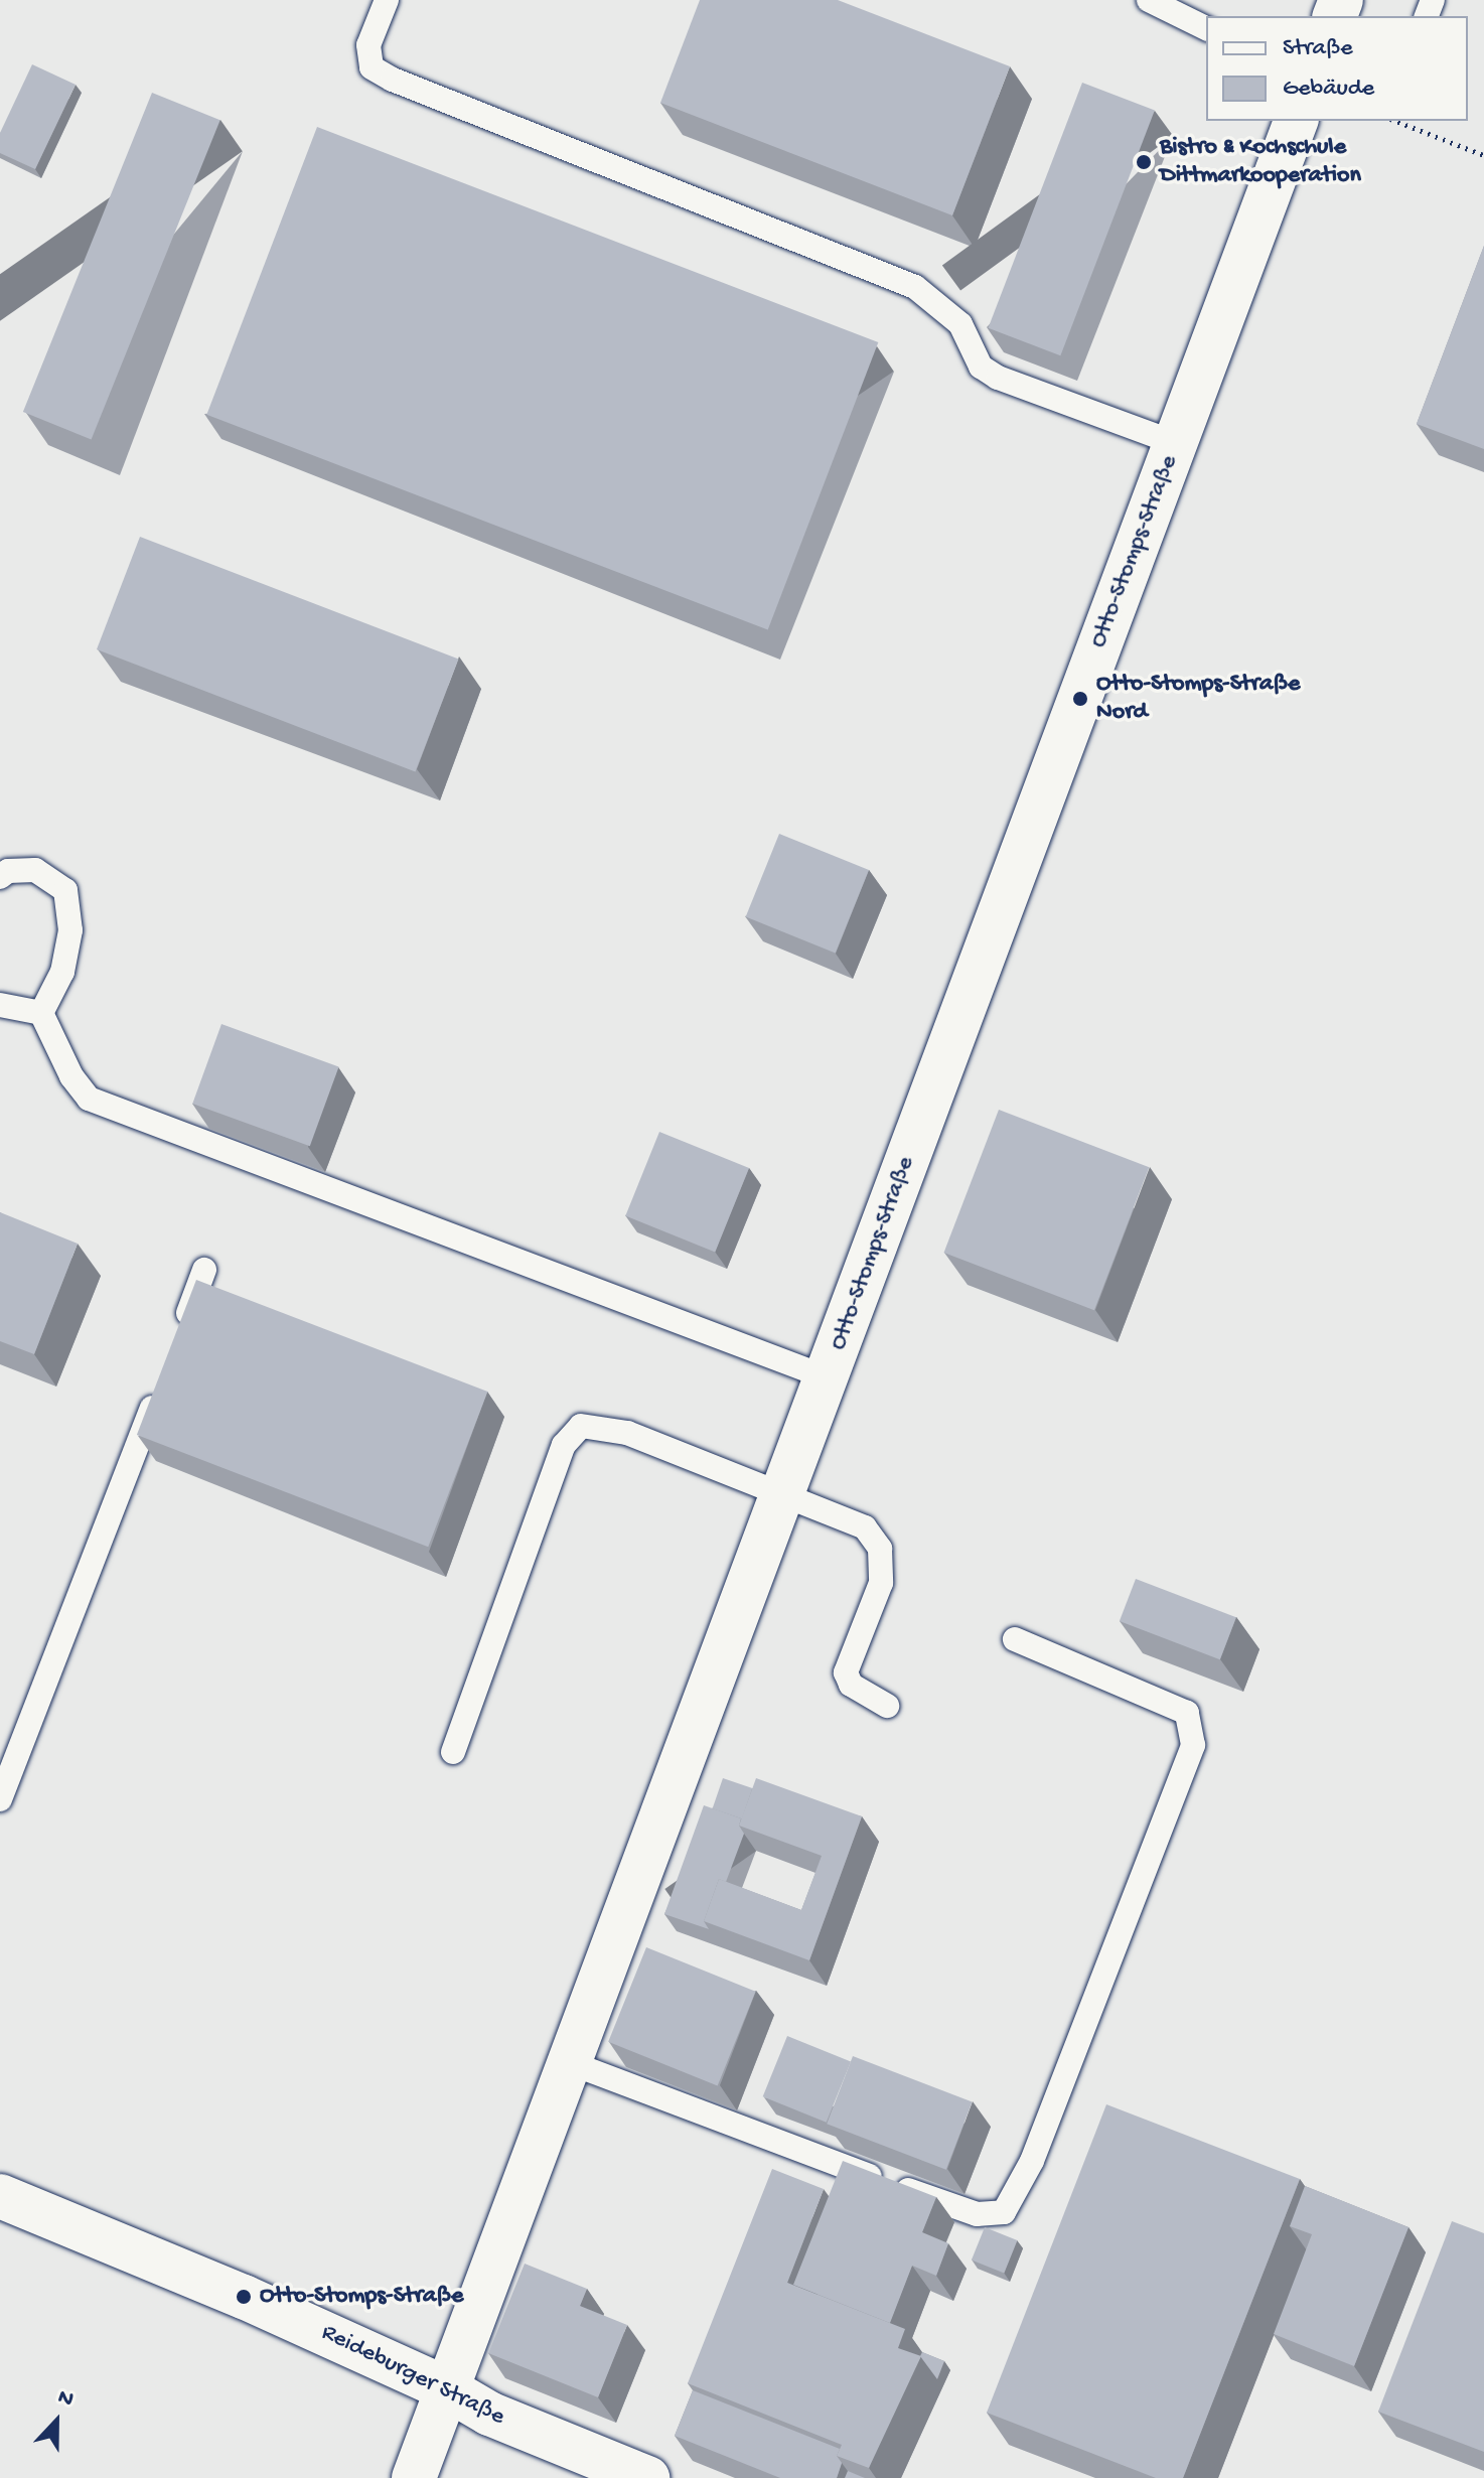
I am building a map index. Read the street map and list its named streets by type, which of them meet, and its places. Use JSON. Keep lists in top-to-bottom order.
{
  "streets": {
    "street": ["Otto-Stomps-Straße", "Reideburger Straße"]
  },
  "crossings": [
    ["Otto-Stomps-Straße", "Reideburger Straße"]
  ],
  "places": ["Bistro & Kochschule Dittmarkooperation", "Otto-Stomps-Straße Nord", "Otto-Stomps-Straße"],
  "legend": ["Straße", "Gebäude"],
  "north": "top"
}
